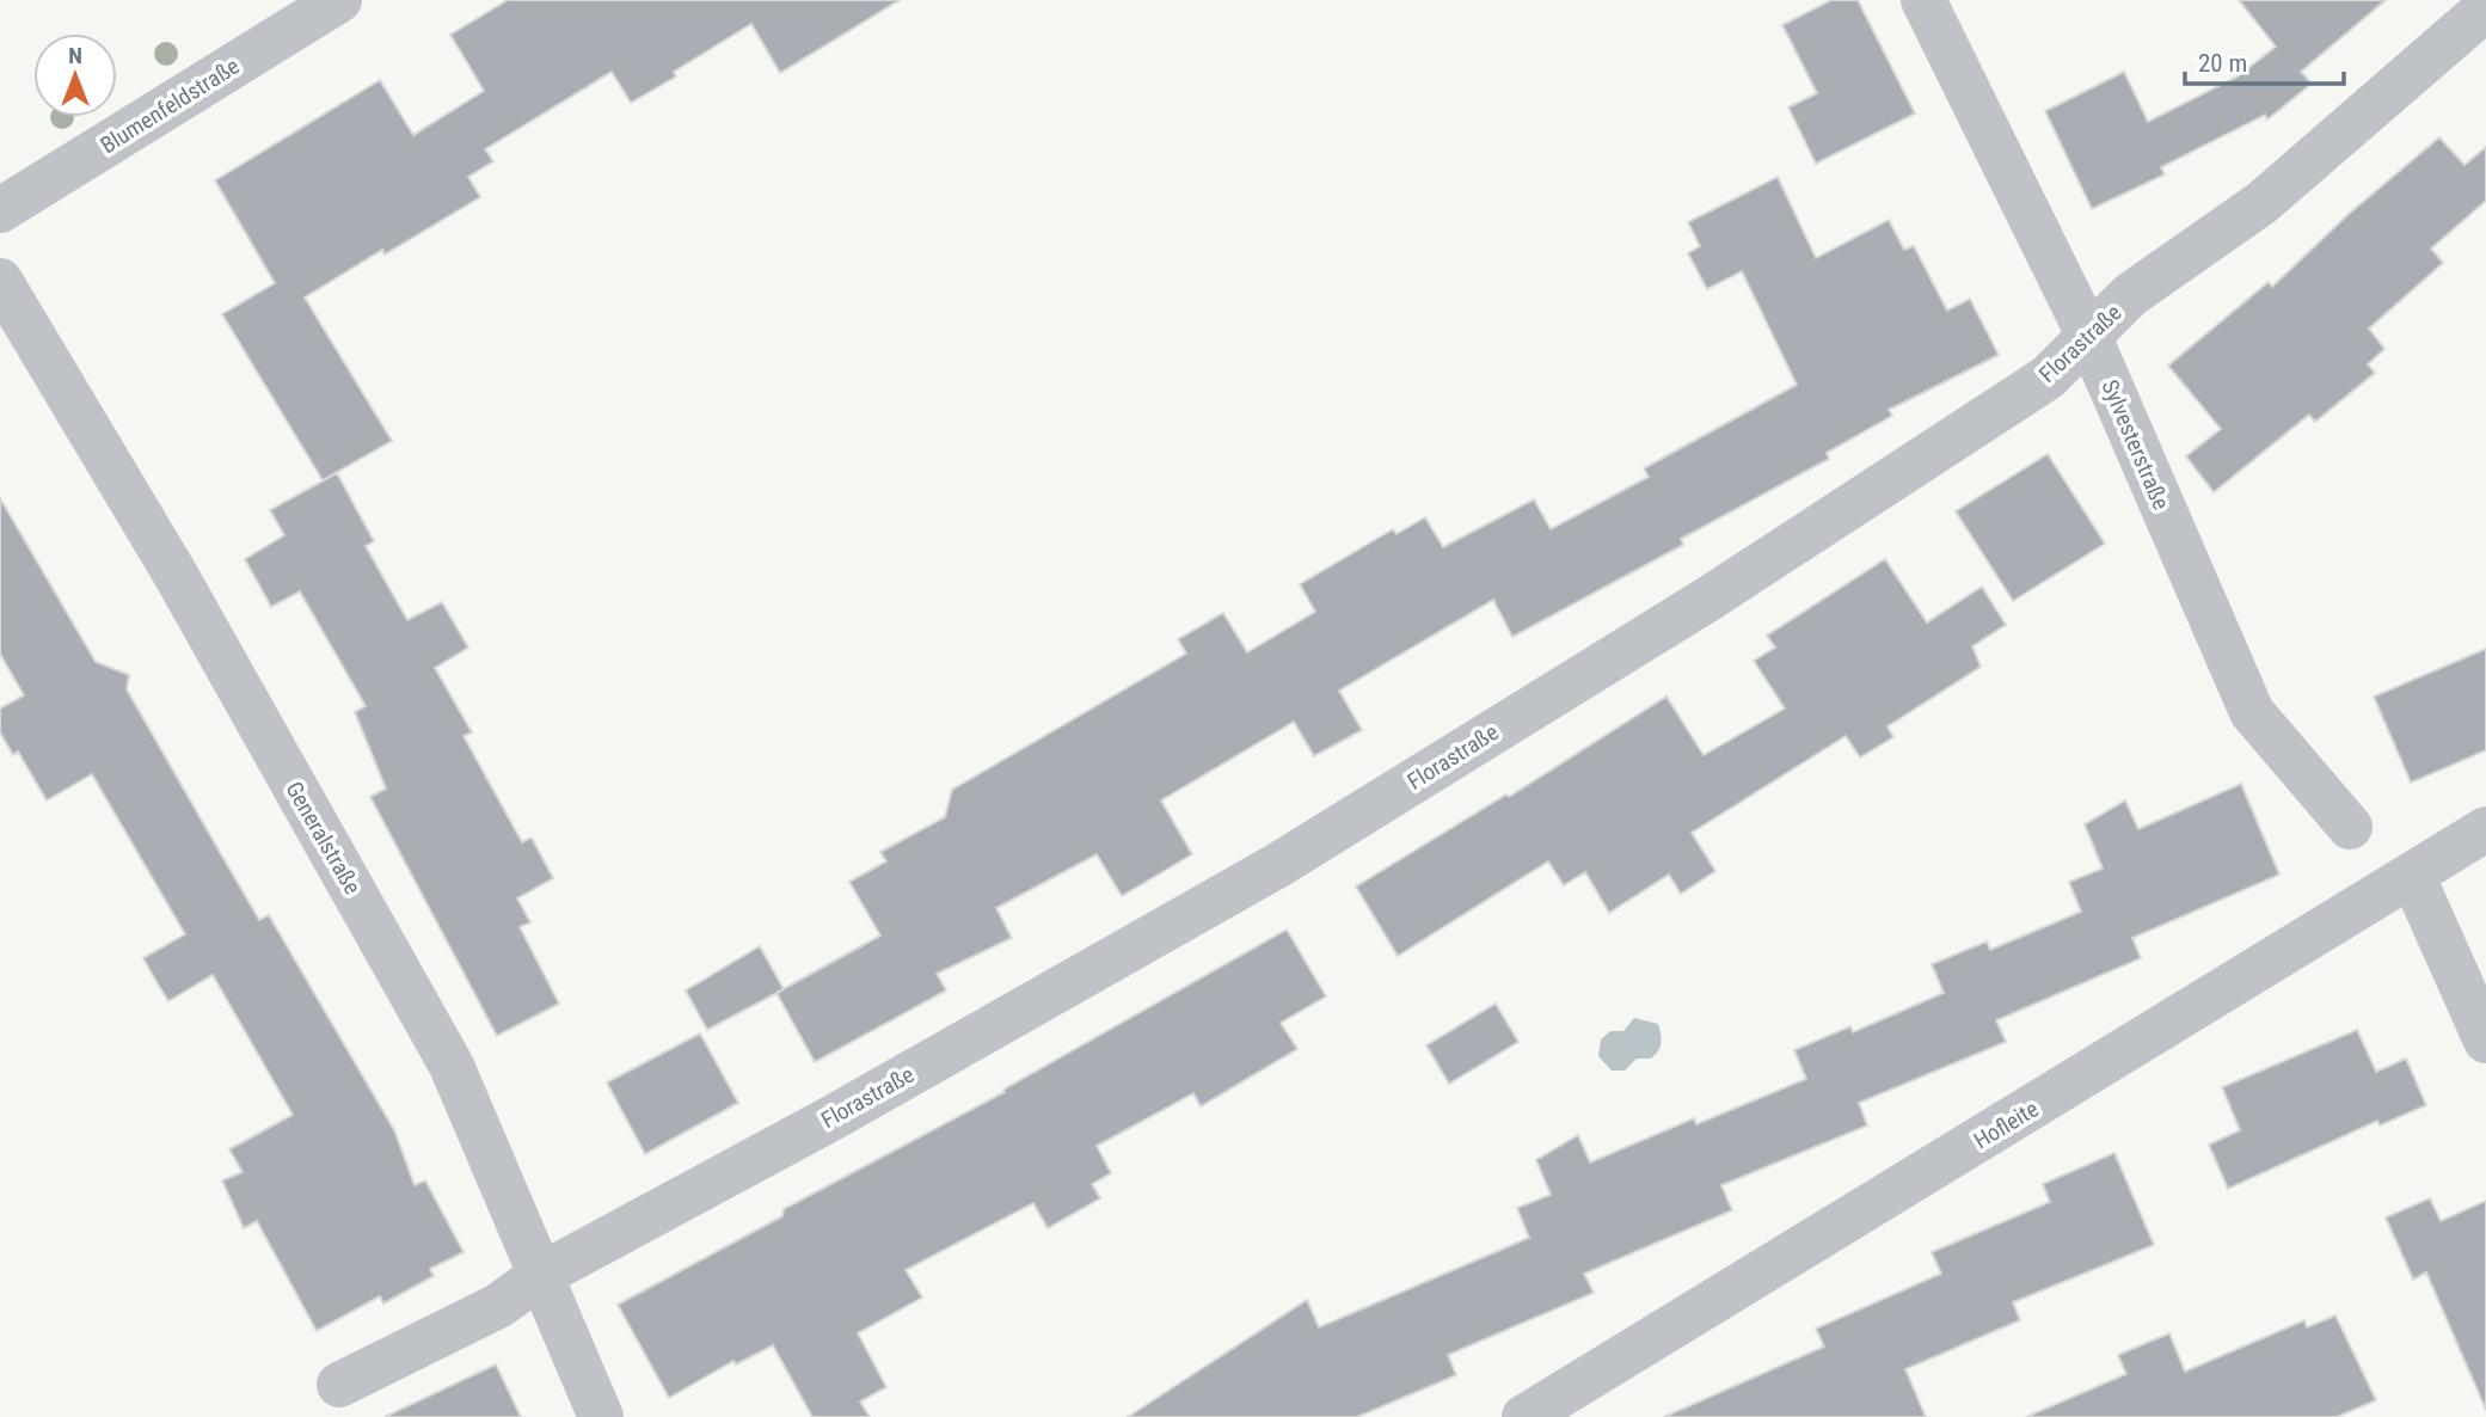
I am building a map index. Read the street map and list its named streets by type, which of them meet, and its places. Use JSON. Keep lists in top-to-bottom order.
{
  "streets": {
    "street": [
      "Blumenfeldstraße",
      "Florastraße",
      "Sylvesterstraße",
      "Generalstraße",
      "Hofleite"
    ]
  },
  "crossings": [
    ["Florastraße", "Sylvesterstraße"],
    ["Florastraße", "Generalstraße"]
  ],
  "scale_bar": "20 m",
  "north": "top"
}
